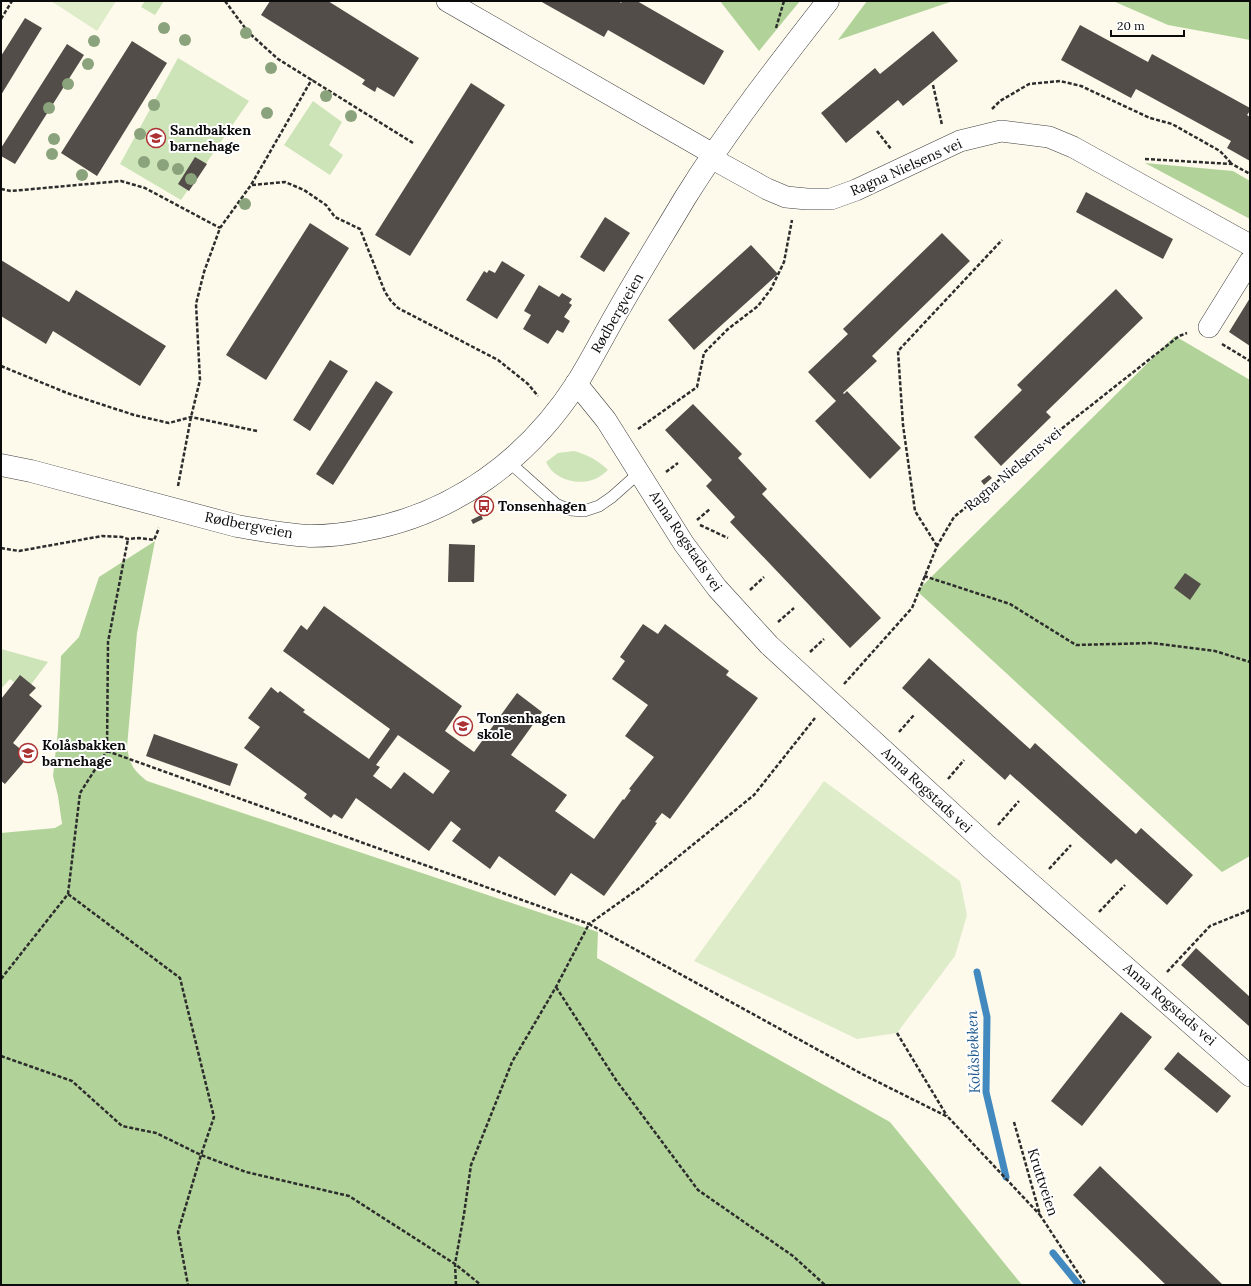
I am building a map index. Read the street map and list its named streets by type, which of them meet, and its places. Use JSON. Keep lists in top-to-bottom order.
{
  "streets": {
    "street": ["Ragna Nielsens vei", "Rødbergveien", "Anna Rogstads vei"],
    "path": ["Kruttveien"]
  },
  "crossings": [
    ["Ragna Nielsens vei", "Rødbergveien"],
    ["Rødbergveien", "Anna Rogstads vei"]
  ],
  "water": ["Kolåsbekken"],
  "places": {
    "school or university": ["Sandbakken barnehage", "Tonsenhagen skole", "Kolåsbakken barnehage"],
    "bus stop": ["Tonsenhagen"]
  },
  "scale_bar": "20 m"
}
